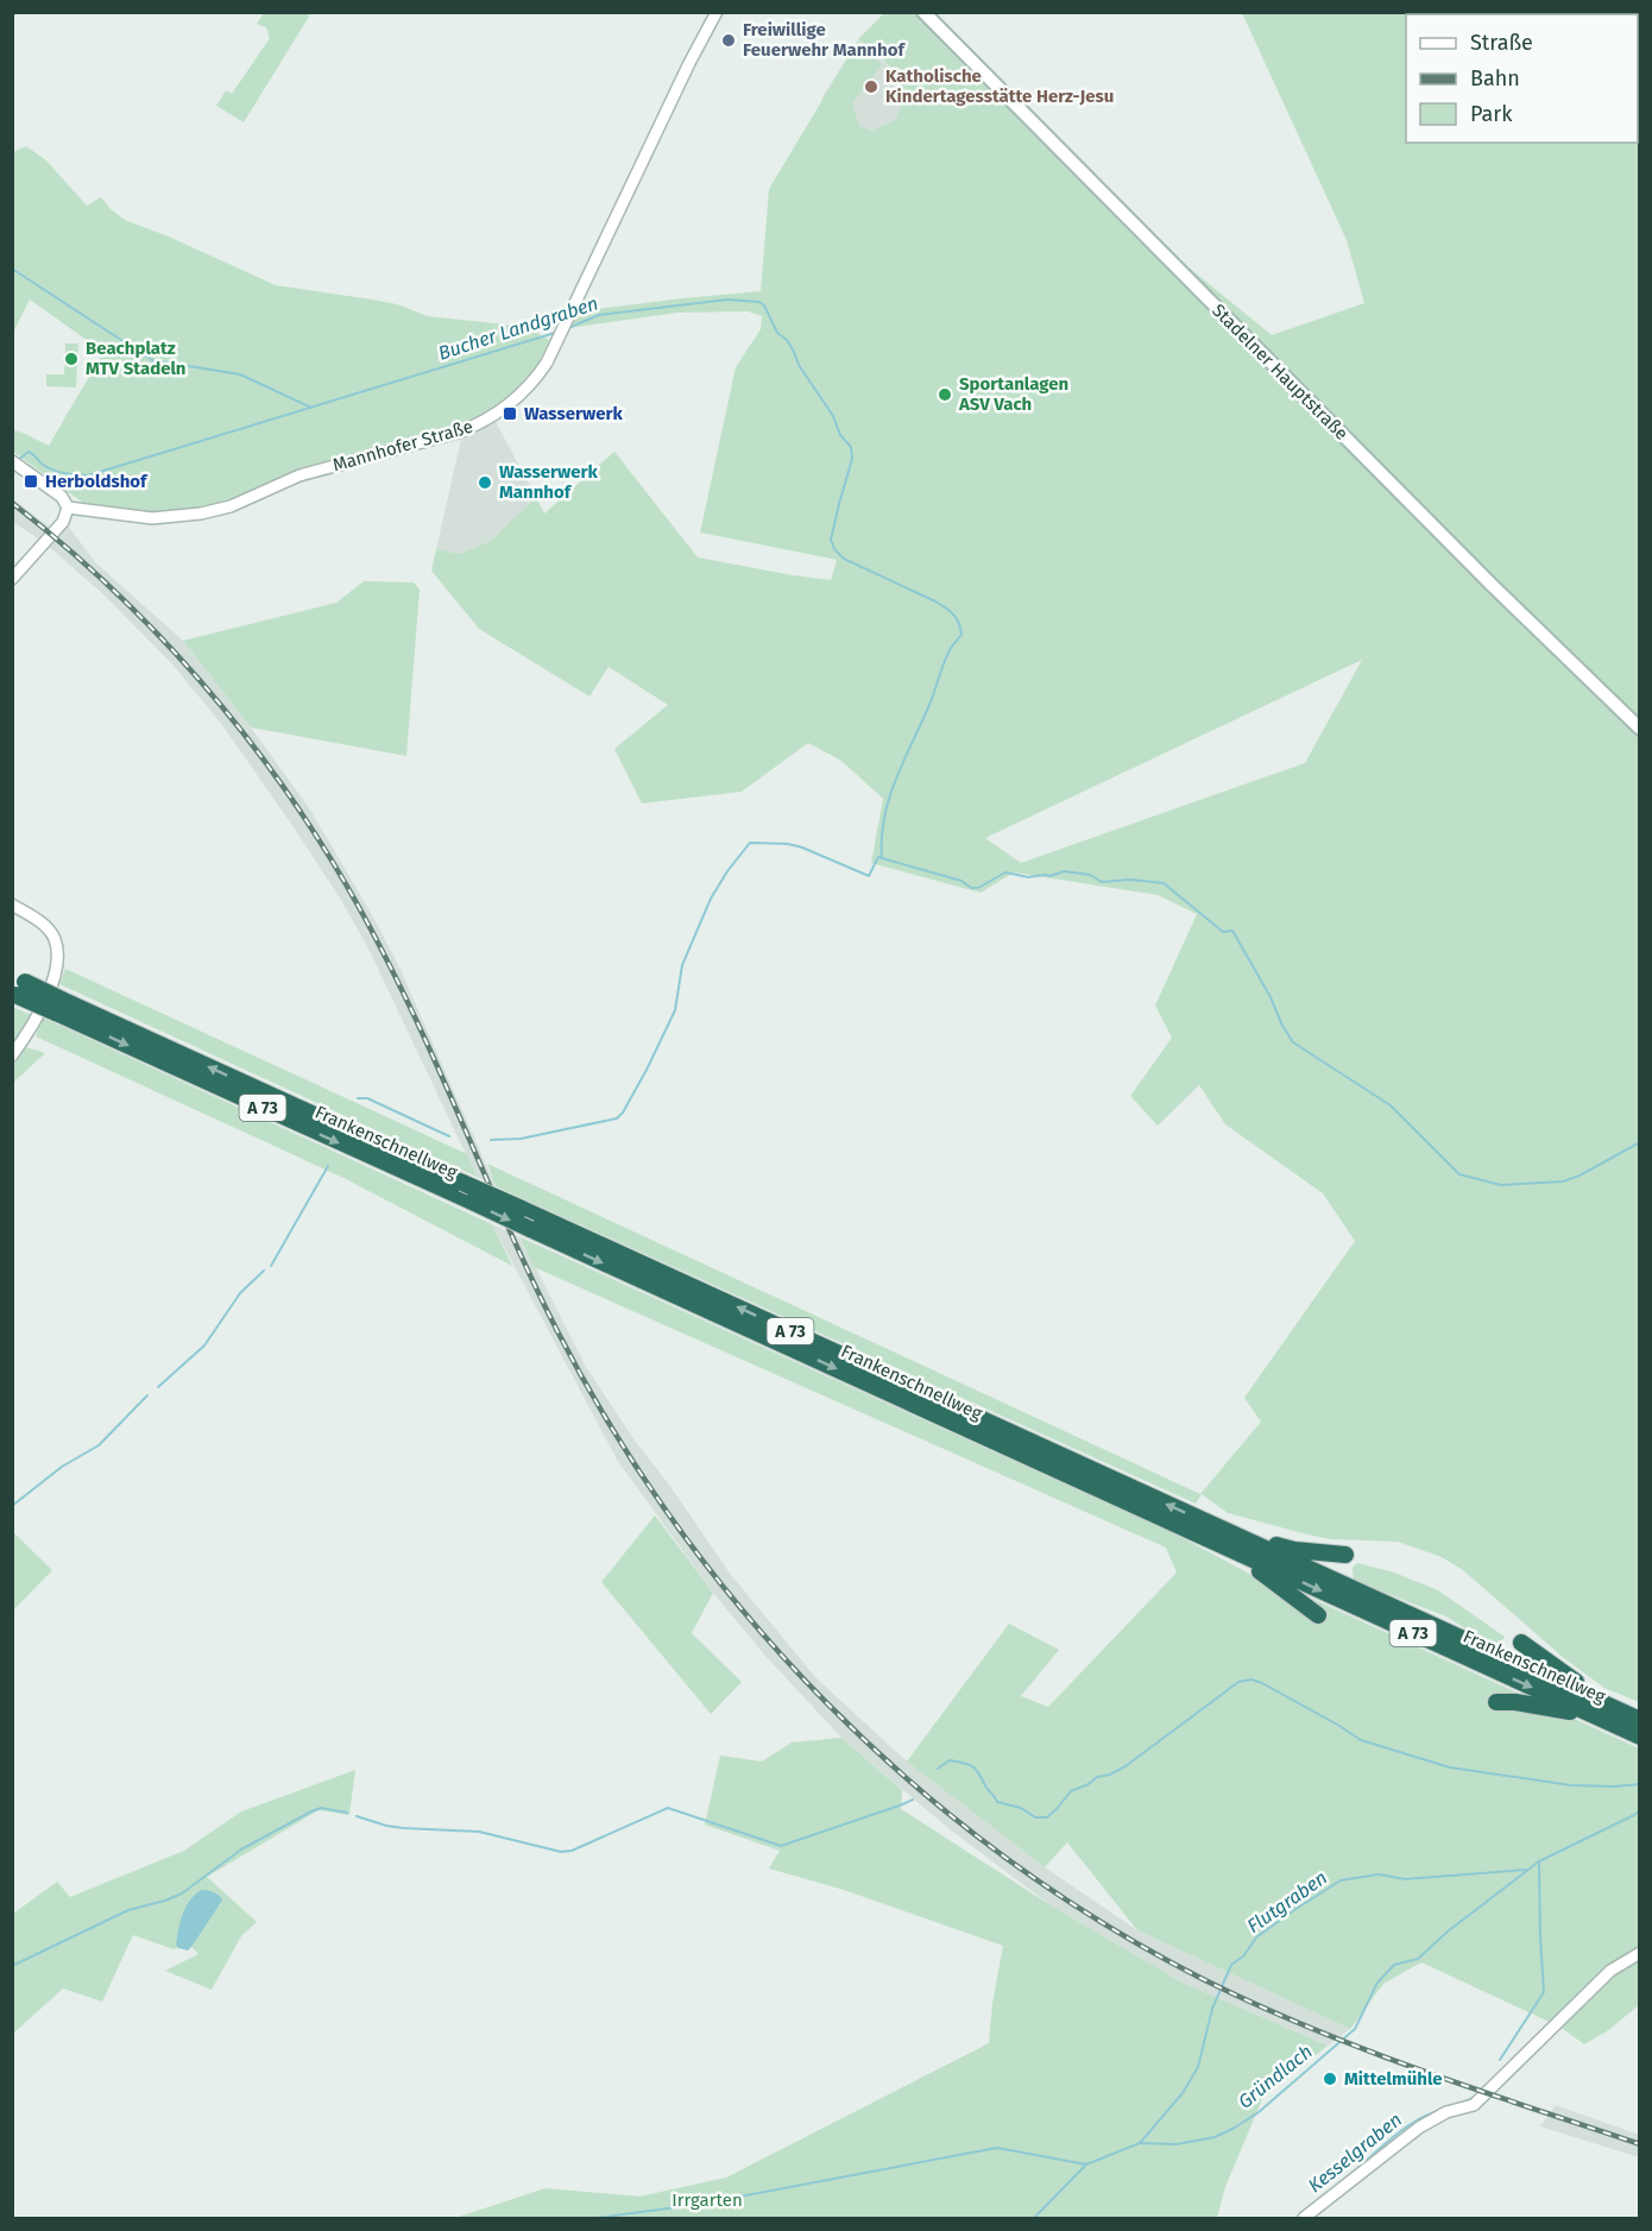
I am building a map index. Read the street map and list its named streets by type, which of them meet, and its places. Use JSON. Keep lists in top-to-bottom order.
{
  "streets": {
    "highway": ["A 73", "Frankenschnellweg"],
    "main road": ["Stadelner Hauptstraße"],
    "street": ["Mannhofer Straße"]
  },
  "water": [
    "Bucher Landgraben",
    "Flutgraben",
    "Gründlach",
    "Kesselgraben"
  ],
  "parks": ["Irrgarten"],
  "places": {
    "other": [
      "Freiwillige Feuerwehr Mannhof",
      "Katholische Kindertagesstätte Herz-Jesu",
      "Beachplatz MTV Stadeln",
      "Sportanlagen ASV Vach",
      "Wasserwerk Mannhof",
      "Mittelmühle"
    ],
    "transit": ["Wasserwerk", "Herboldshof"]
  },
  "legend": ["Straße", "Bahn", "Park"]
}
